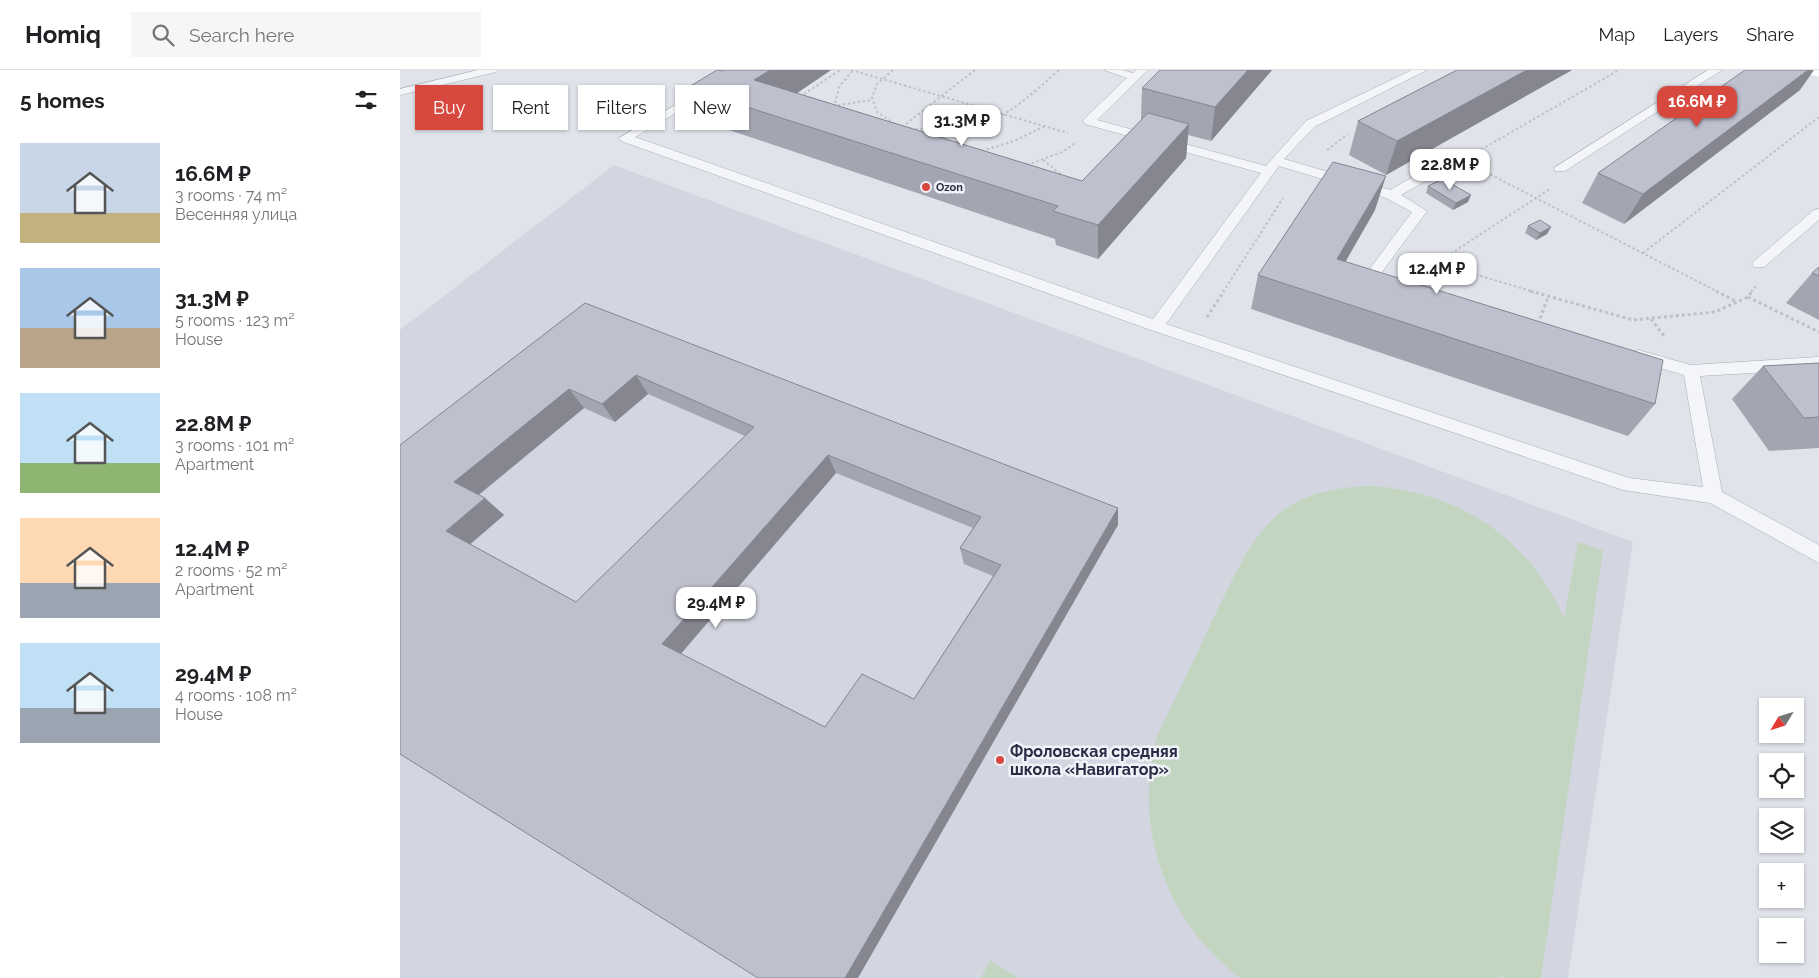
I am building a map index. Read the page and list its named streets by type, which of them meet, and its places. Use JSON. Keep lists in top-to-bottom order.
{
  "places": ["Ozon", "Фроловская средняя школа «Навигатор»"],
  "north": "bottom left",
  "page": {
    "header": "Homiq",
    "search": "Search here",
    "nav": ["Map", "Layers", "Share"],
    "heading": "5 homes",
    "chip": [
      "Buy",
      "Rent",
      "Filters",
      "New"
    ],
    "price": [
      "16.6M ₽",
      "31.3M ₽",
      "22.8M ₽",
      "12.4M ₽",
      "29.4M ₽"
    ],
    "list": [
      {
        "name": "16.6M ₽",
        "note": "3 rooms · 74 m² · Весенняя улица"
      },
      {
        "name": "31.3M ₽",
        "note": "5 rooms · 123 m² · House"
      },
      {
        "name": "22.8M ₽",
        "note": "3 rooms · 101 m² · Apartment"
      },
      {
        "name": "12.4M ₽",
        "note": "2 rooms · 52 m² · Apartment"
      },
      {
        "name": "29.4M ₽",
        "note": "4 rooms · 108 m² · House"
      }
    ],
    "map_buttons": ["+", "−"]
  }
}
